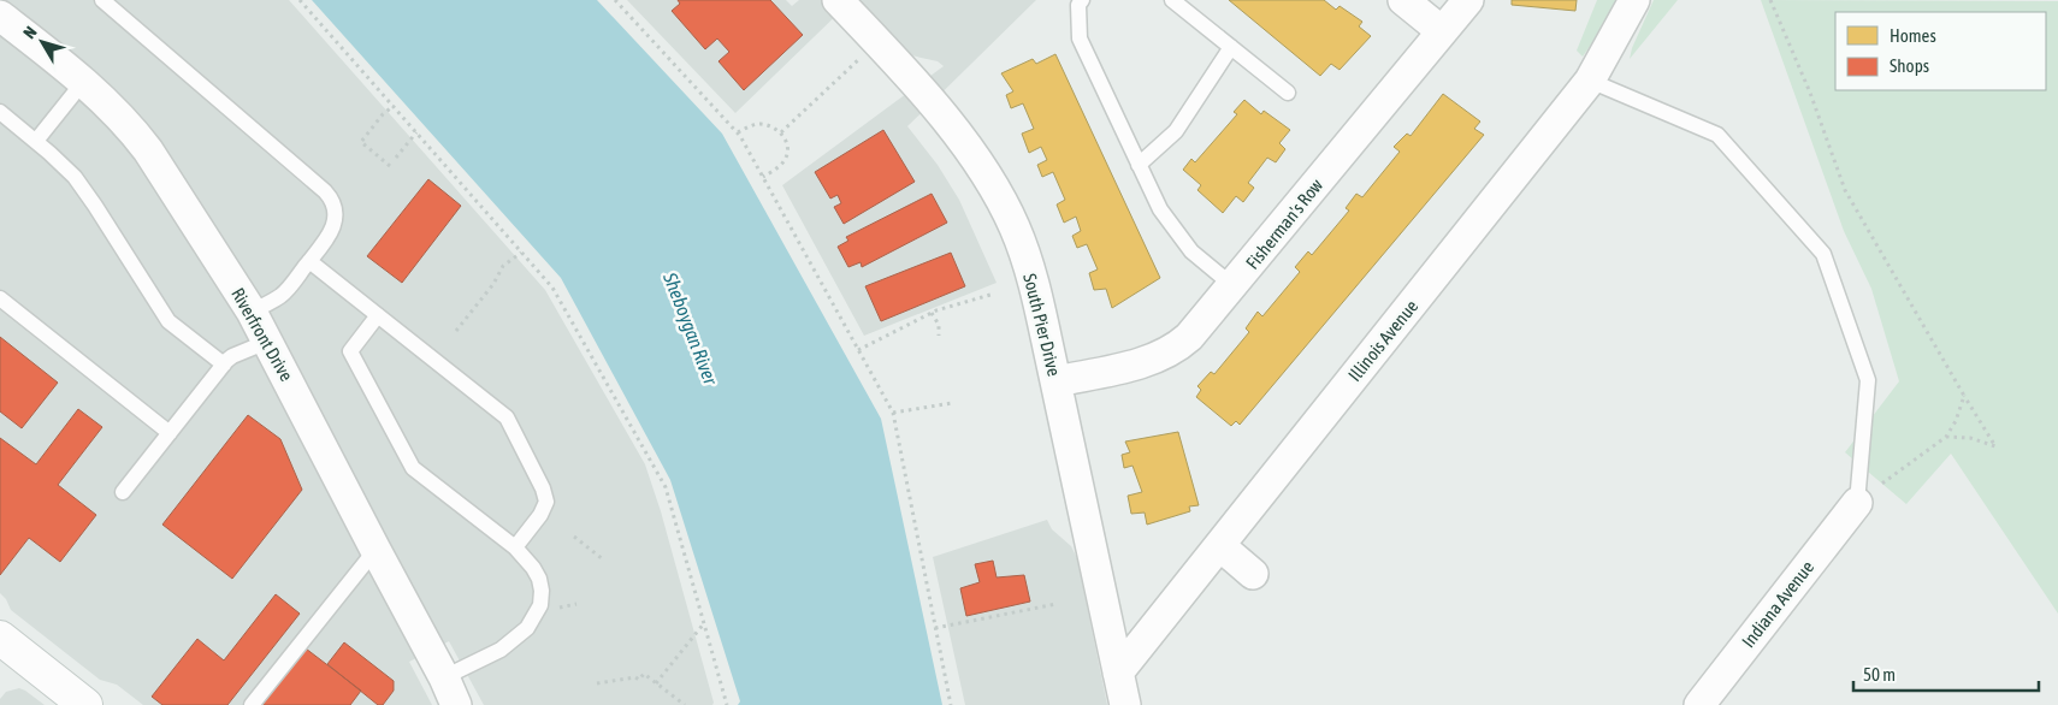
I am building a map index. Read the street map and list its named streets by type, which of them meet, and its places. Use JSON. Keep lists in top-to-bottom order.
{
  "streets": {
    "street": [
      "Fisherman's Row",
      "South Pier Drive",
      "Riverfront Drive",
      "Illinois Avenue",
      "Indiana Avenue"
    ]
  },
  "crossings": [
    ["Fisherman's Row", "South Pier Drive"],
    ["South Pier Drive", "Illinois Avenue"]
  ],
  "water": ["Sheboygan River"],
  "legend": ["Homes", "Shops"],
  "scale_bar": "50 m",
  "north": "top left"
}
